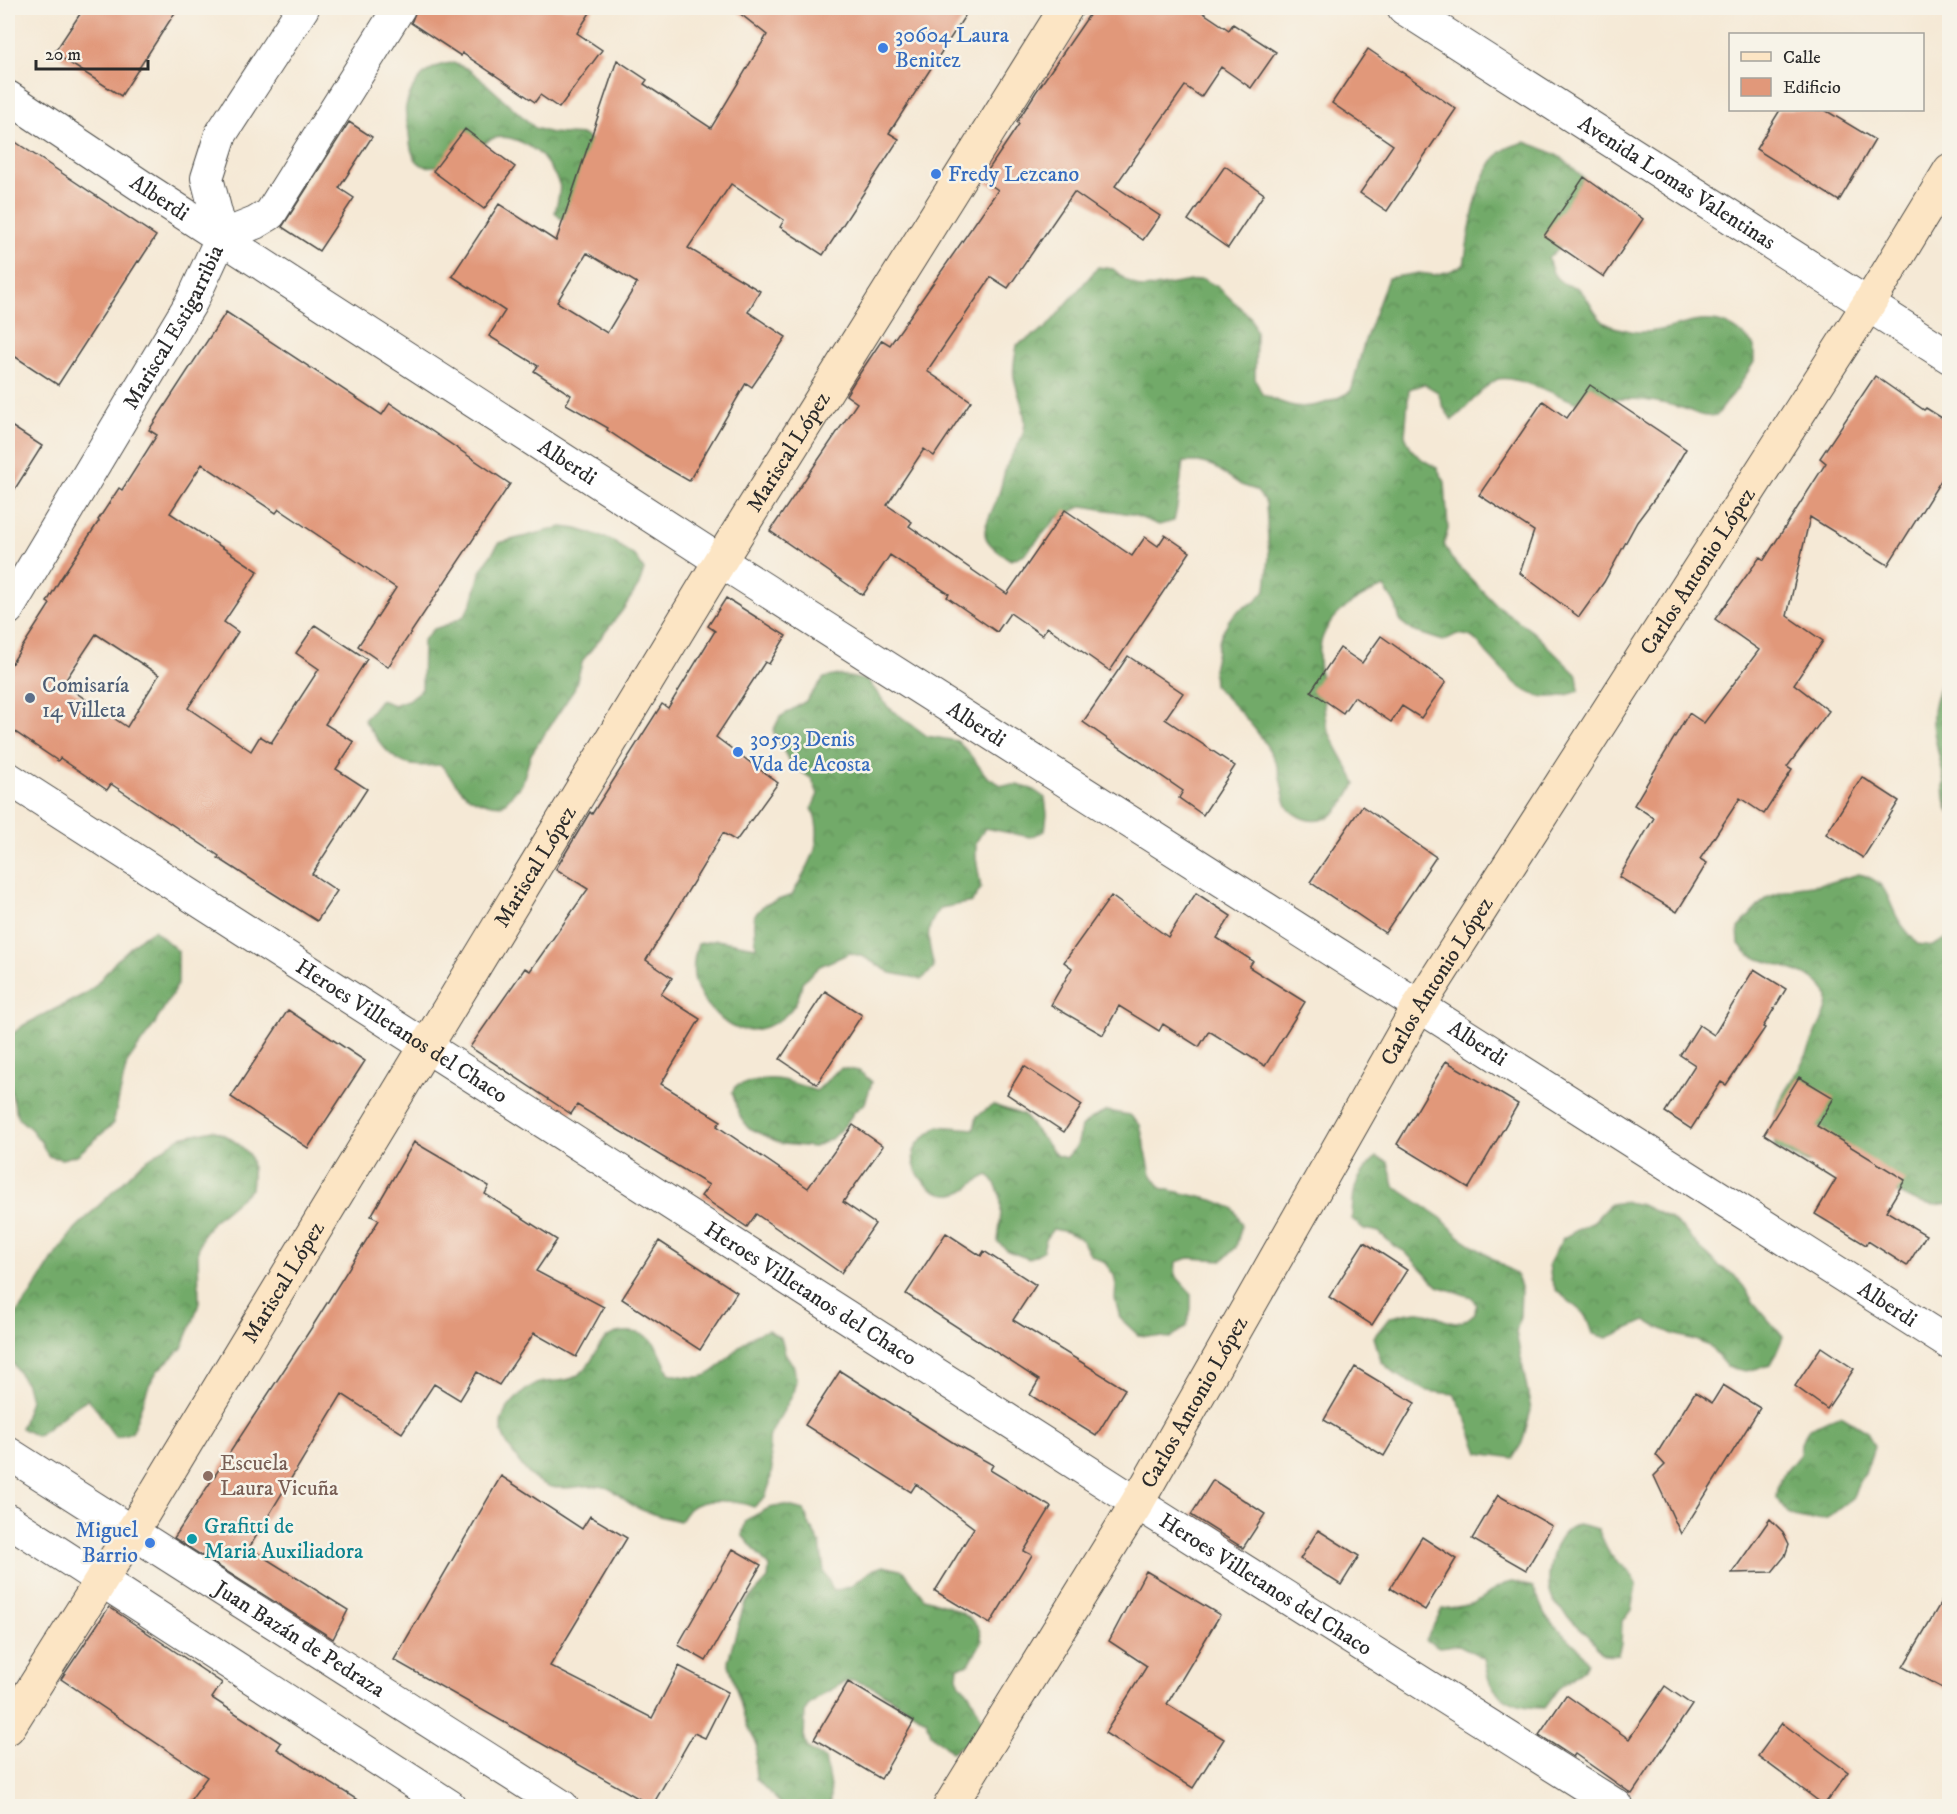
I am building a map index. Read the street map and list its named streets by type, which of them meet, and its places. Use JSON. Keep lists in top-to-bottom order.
{
  "streets": {
    "main road": ["Mariscal López", "Carlos Antonio López"],
    "street": [
      "Avenida Lomas Valentinas",
      "Alberdi",
      "Mariscal Estigarribia",
      "Heroes Villetanos del Chaco",
      "Juan Bazán de Pedraza"
    ]
  },
  "crossings": [
    ["Avenida Lomas Valentinas", "Carlos Antonio López"],
    ["Alberdi", "Mariscal Estigarribia"],
    ["Alberdi", "Mariscal López"],
    ["Alberdi", "Carlos Antonio López"],
    ["Mariscal López", "Heroes Villetanos del Chaco"],
    ["Mariscal López", "Juan Bazán de Pedraza"],
    ["Carlos Antonio López", "Heroes Villetanos del Chaco"]
  ],
  "places": [
    "30604 Laura Benitez",
    "Fredy Lezcano",
    "Comisaría 14 Villeta",
    "30593 Denis Vda de Acosta",
    "Escuela Laura Vicuña",
    "Grafitti de Maria Auxiliadora",
    "Miguel Barrio"
  ],
  "legend": ["Calle", "Edificio"],
  "scale_bar": "20 m"
}
